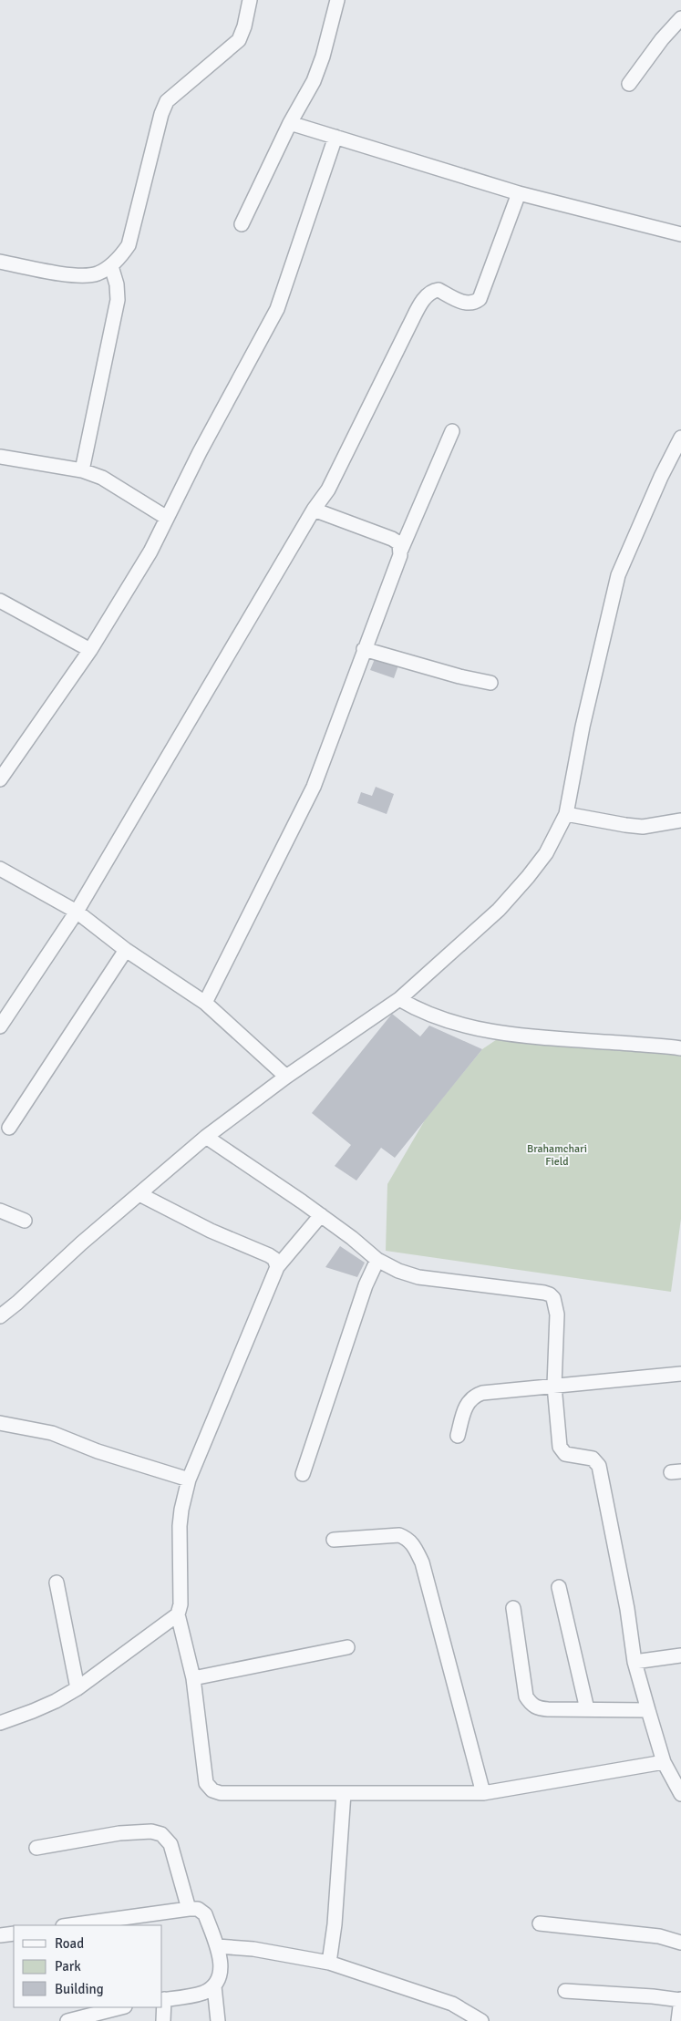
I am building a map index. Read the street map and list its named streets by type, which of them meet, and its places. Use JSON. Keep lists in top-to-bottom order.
{
  "parks": ["Brahamchari Field"],
  "legend": ["Road", "Park", "Building"]
}
